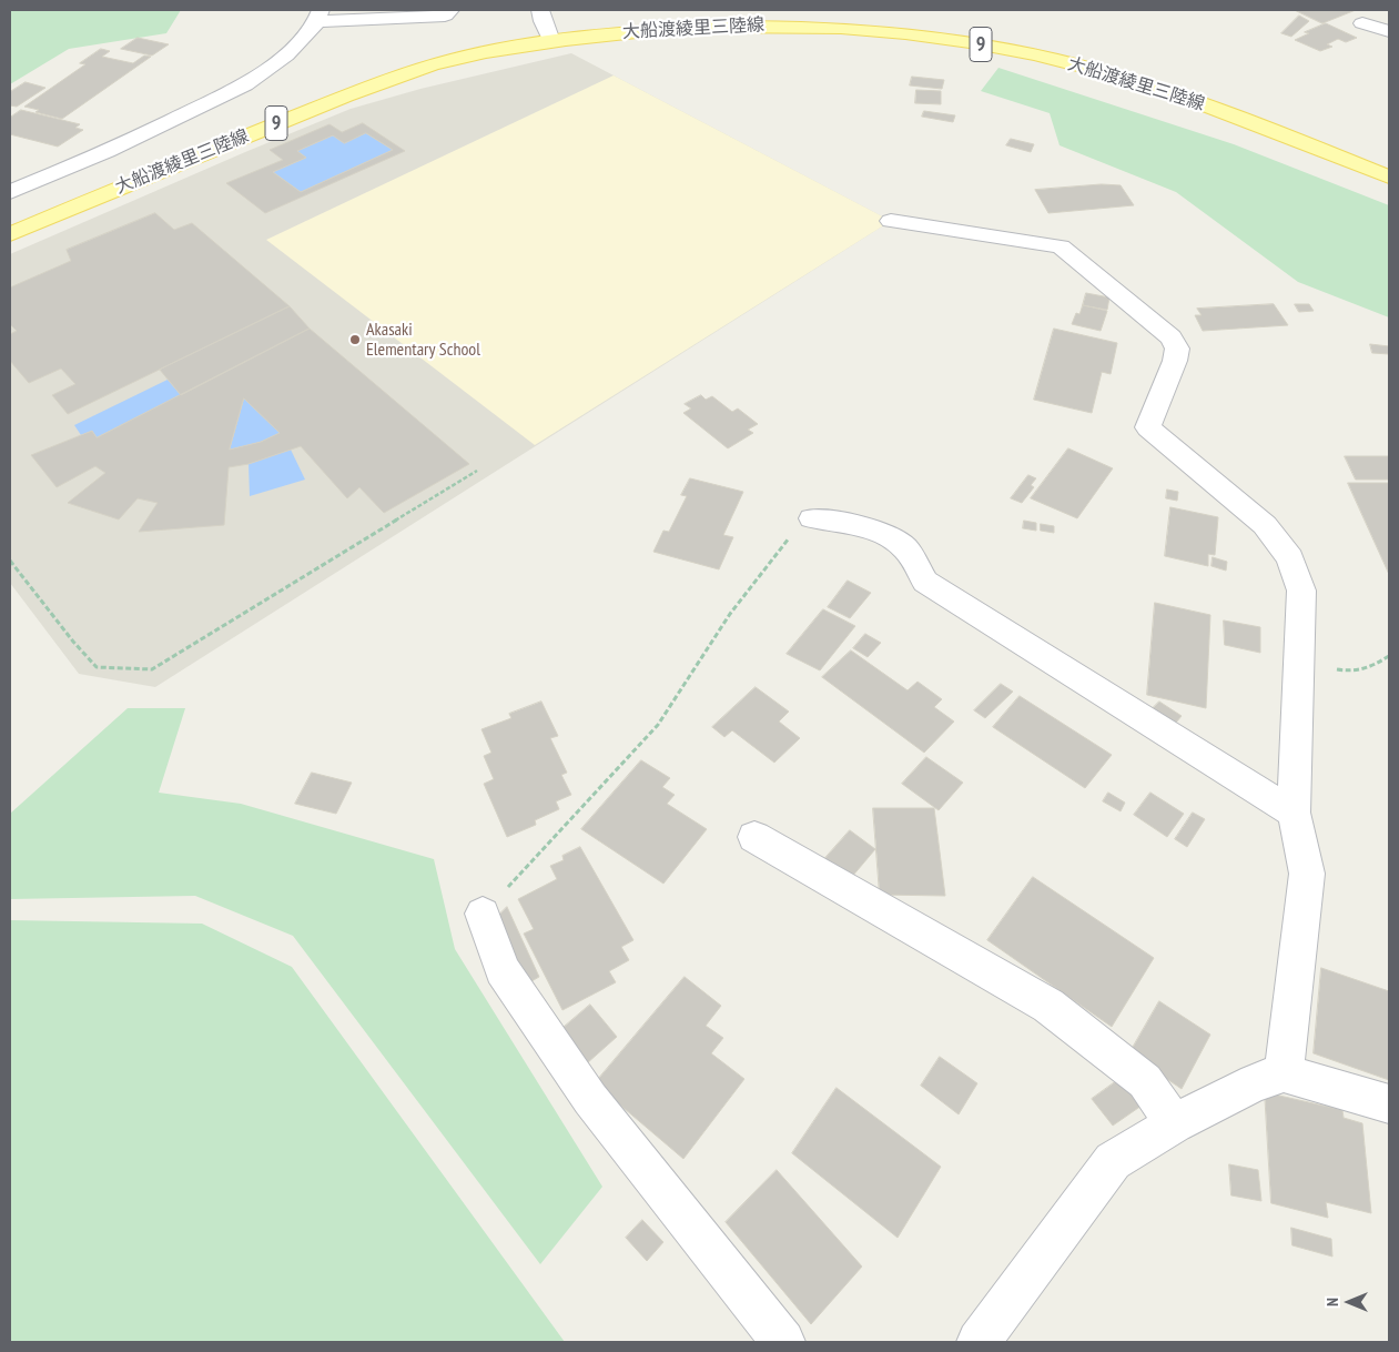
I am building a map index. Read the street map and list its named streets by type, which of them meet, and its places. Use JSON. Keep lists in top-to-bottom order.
{
  "streets": {
    "main road": ["大船渡綾里三陸線", "9"]
  },
  "places": ["Akasaki Elementary School"],
  "north": "left"
}
